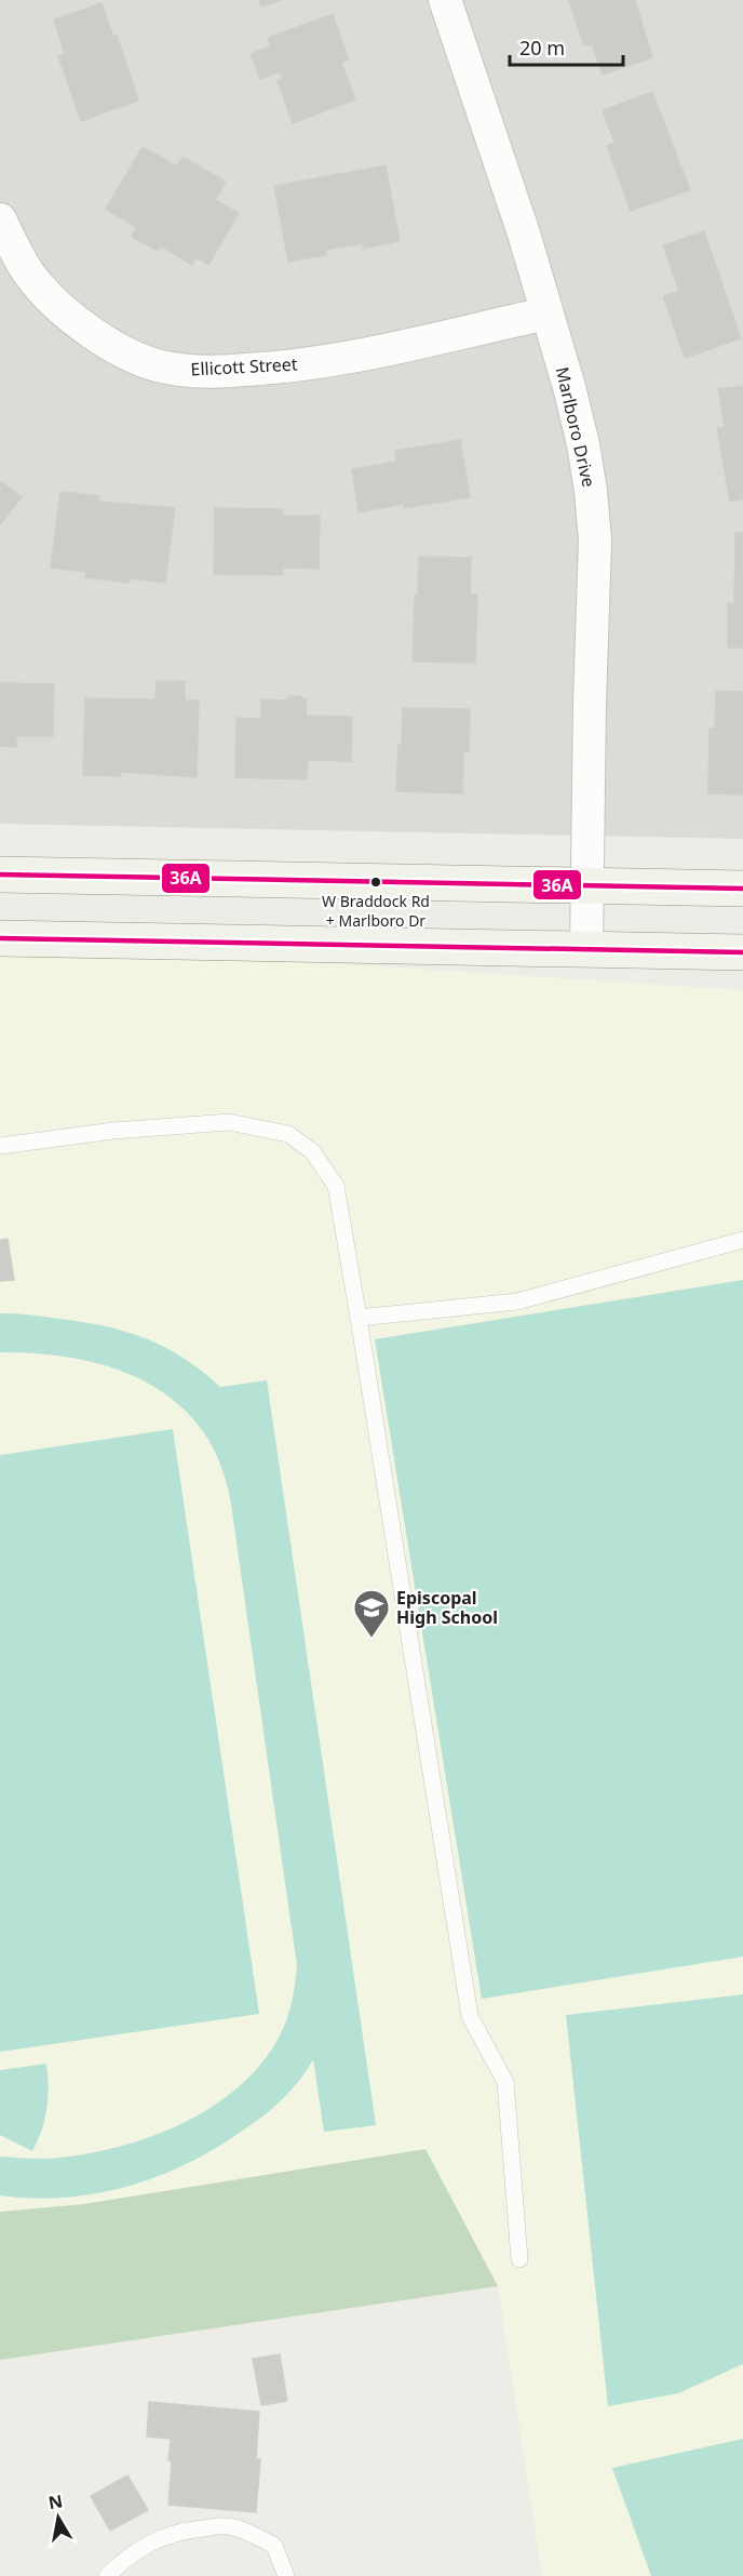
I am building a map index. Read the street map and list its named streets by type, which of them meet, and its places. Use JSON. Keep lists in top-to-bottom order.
{
  "streets": {
    "street": ["Ellicott Street", "Marlboro Drive"]
  },
  "crossings": [
    ["Ellicott Street", "Marlboro Drive"]
  ],
  "places": {
    "other": ["W Braddock Rd + Marlboro Dr"],
    "school or university": ["Episcopal High School"]
  },
  "lines": ["transit line 36A"],
  "scale_bar": "20 m",
  "north": "top"
}
